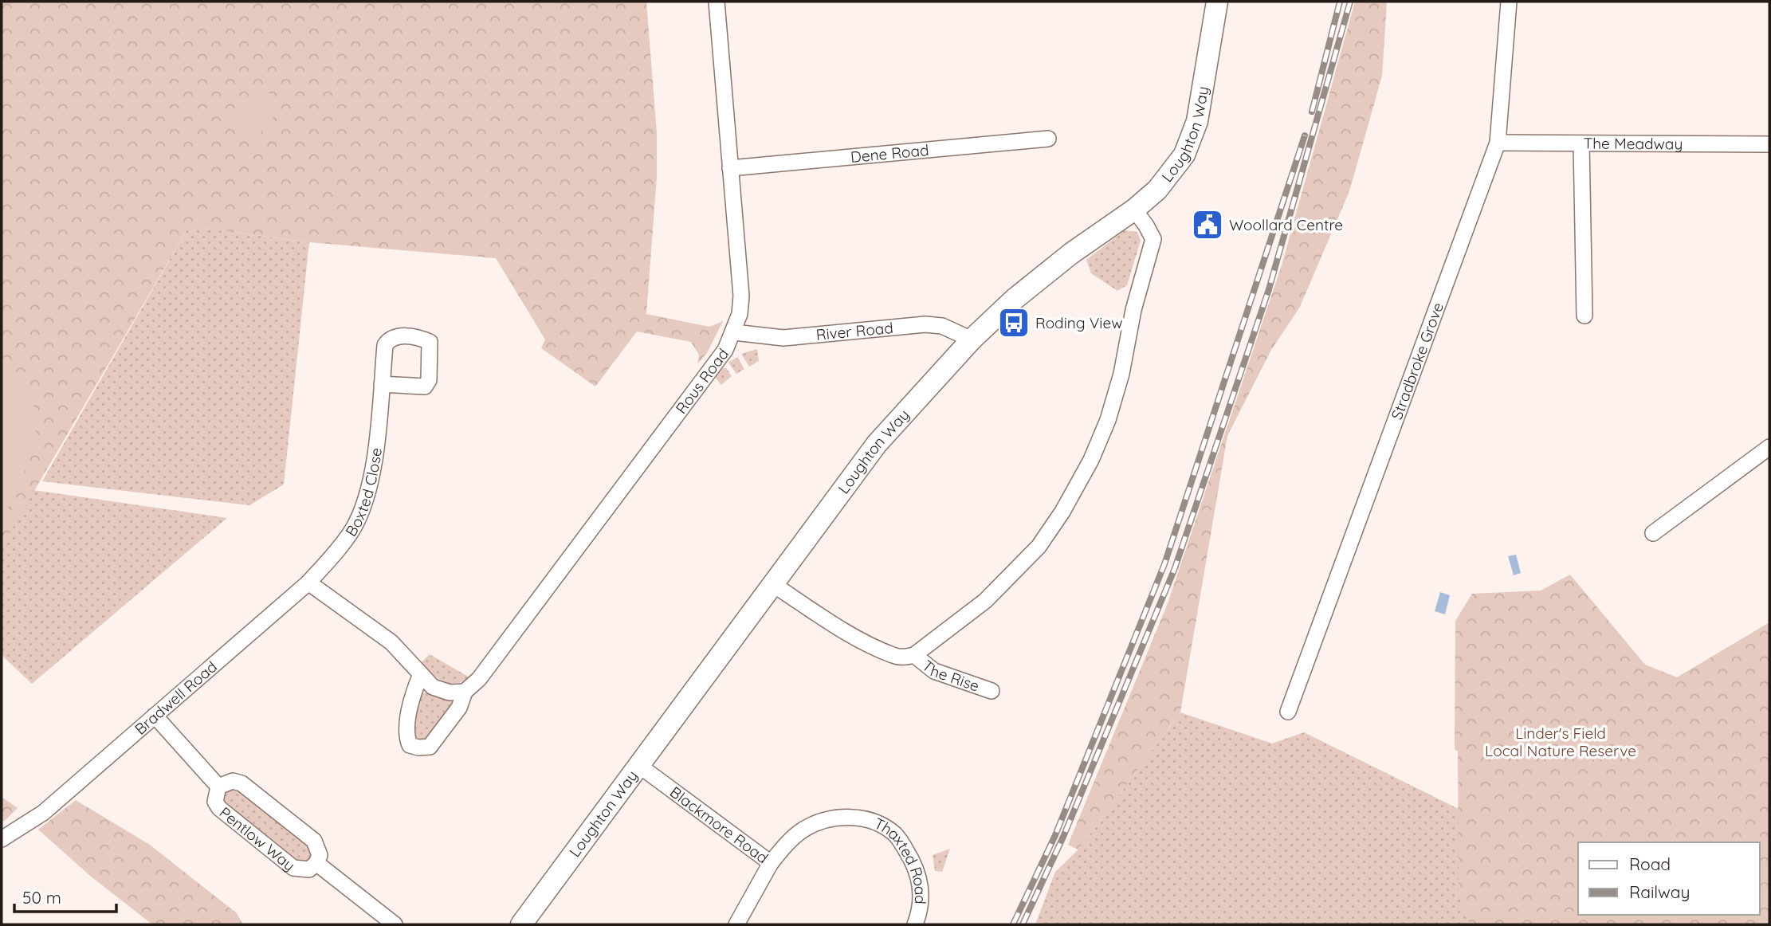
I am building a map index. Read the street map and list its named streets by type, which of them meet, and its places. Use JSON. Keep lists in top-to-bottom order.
{
  "streets": {
    "street": [
      "Loughton Way",
      "The Meadway",
      "Dene Road",
      "River Road",
      "Stradbroke Grove",
      "Rous Road",
      "Boxted Close",
      "The Rise",
      "Bradwell Road",
      "Blackmore Road",
      "Pentlow Way",
      "Thaxted Road"
    ]
  },
  "crossings": [
    ["Loughton Way", "River Road"],
    ["Loughton Way", "Blackmore Road"],
    ["The Meadway", "Stradbroke Grove"],
    ["Dene Road", "Rous Road"],
    ["River Road", "Rous Road"],
    ["Boxted Close", "Bradwell Road"],
    ["Bradwell Road", "Pentlow Way"],
    ["Blackmore Road", "Thaxted Road"]
  ],
  "parks": ["Linder's Field Local Nature Reserve"],
  "places": {
    "public building": ["Woollard Centre"],
    "bus stop": ["Roding View"]
  },
  "legend": ["Road", "Railway"],
  "scale_bar": "50 m"
}
